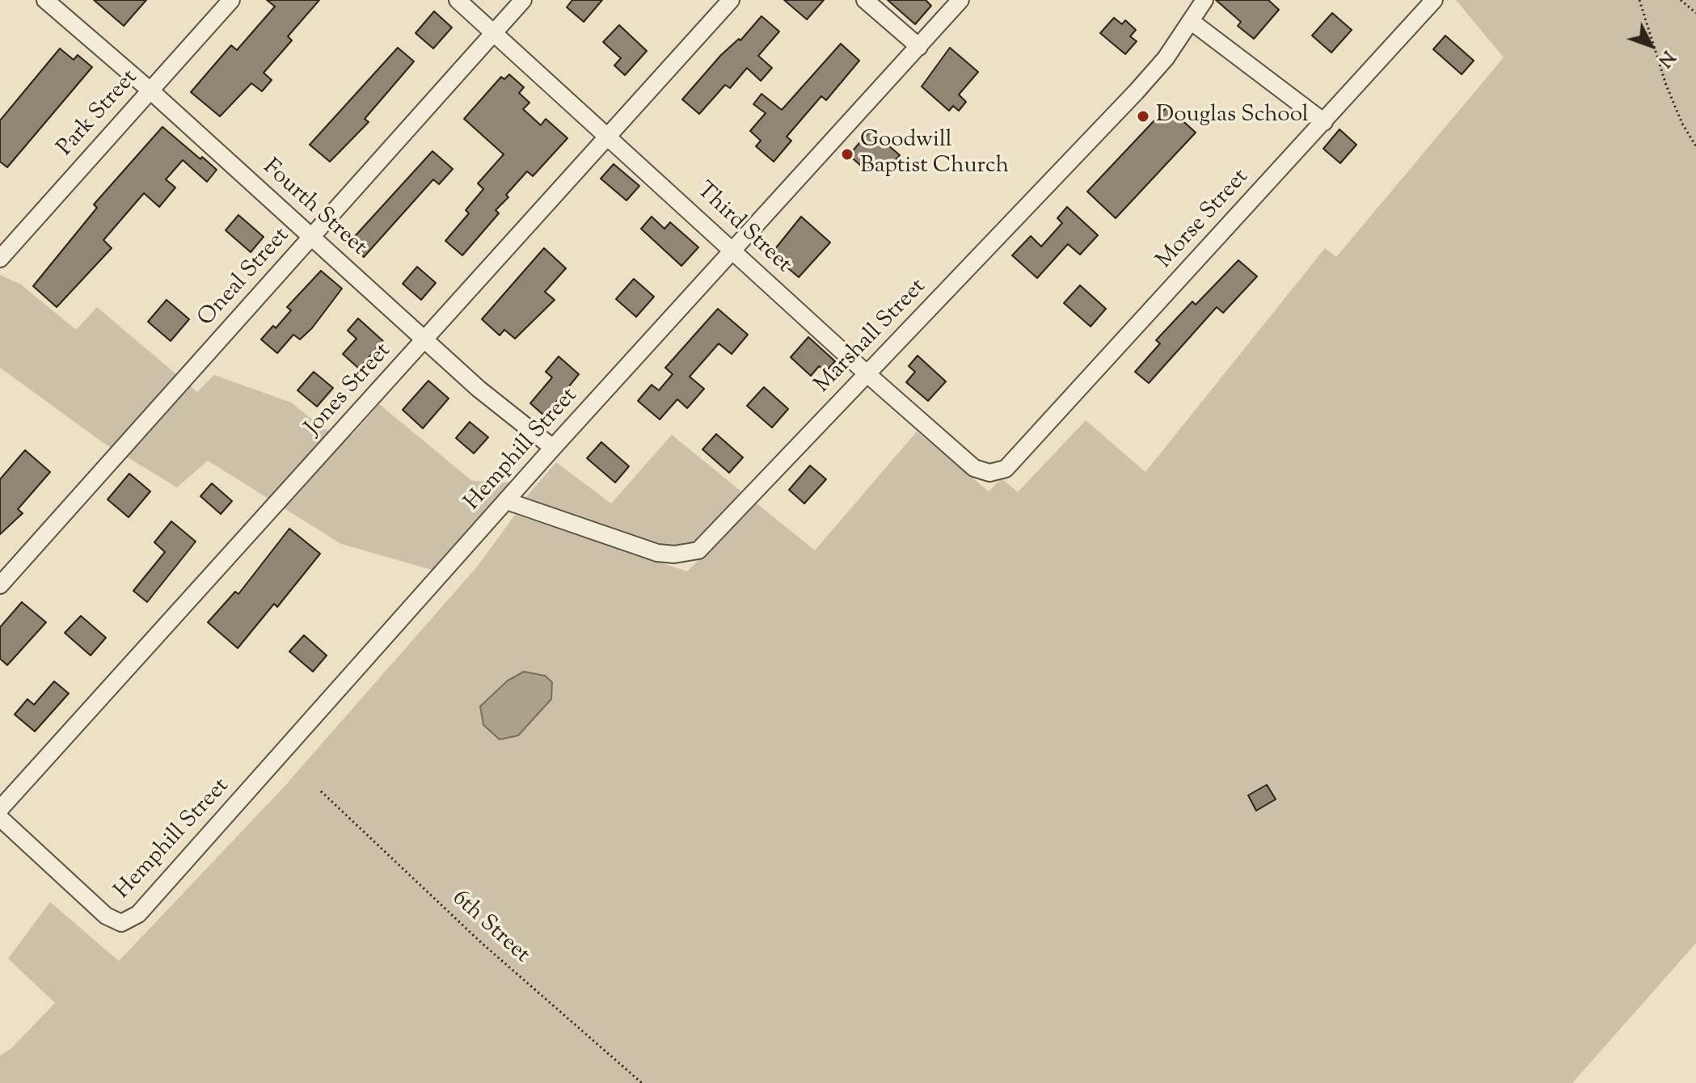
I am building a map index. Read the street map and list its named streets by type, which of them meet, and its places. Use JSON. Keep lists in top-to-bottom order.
{
  "streets": {
    "street": [
      "Park Street",
      "Fourth Street",
      "Morse Street",
      "Third Street",
      "Oneal Street",
      "Marshall Street",
      "Jones Street",
      "Hemphill Street"
    ],
    "path": ["6th Street"]
  },
  "crossings": [
    ["Park Street", "Fourth Street"],
    ["Fourth Street", "Oneal Street"],
    ["Fourth Street", "Jones Street"],
    ["Fourth Street", "Hemphill Street"],
    ["Morse Street", "Third Street"],
    ["Third Street", "Oneal Street"],
    ["Third Street", "Marshall Street"],
    ["Third Street", "Jones Street"],
    ["Third Street", "Hemphill Street"],
    ["Marshall Street", "Hemphill Street"]
  ],
  "places": ["Douglas School", "Goodwill Baptist Church"],
  "north": "bottom right"
}
